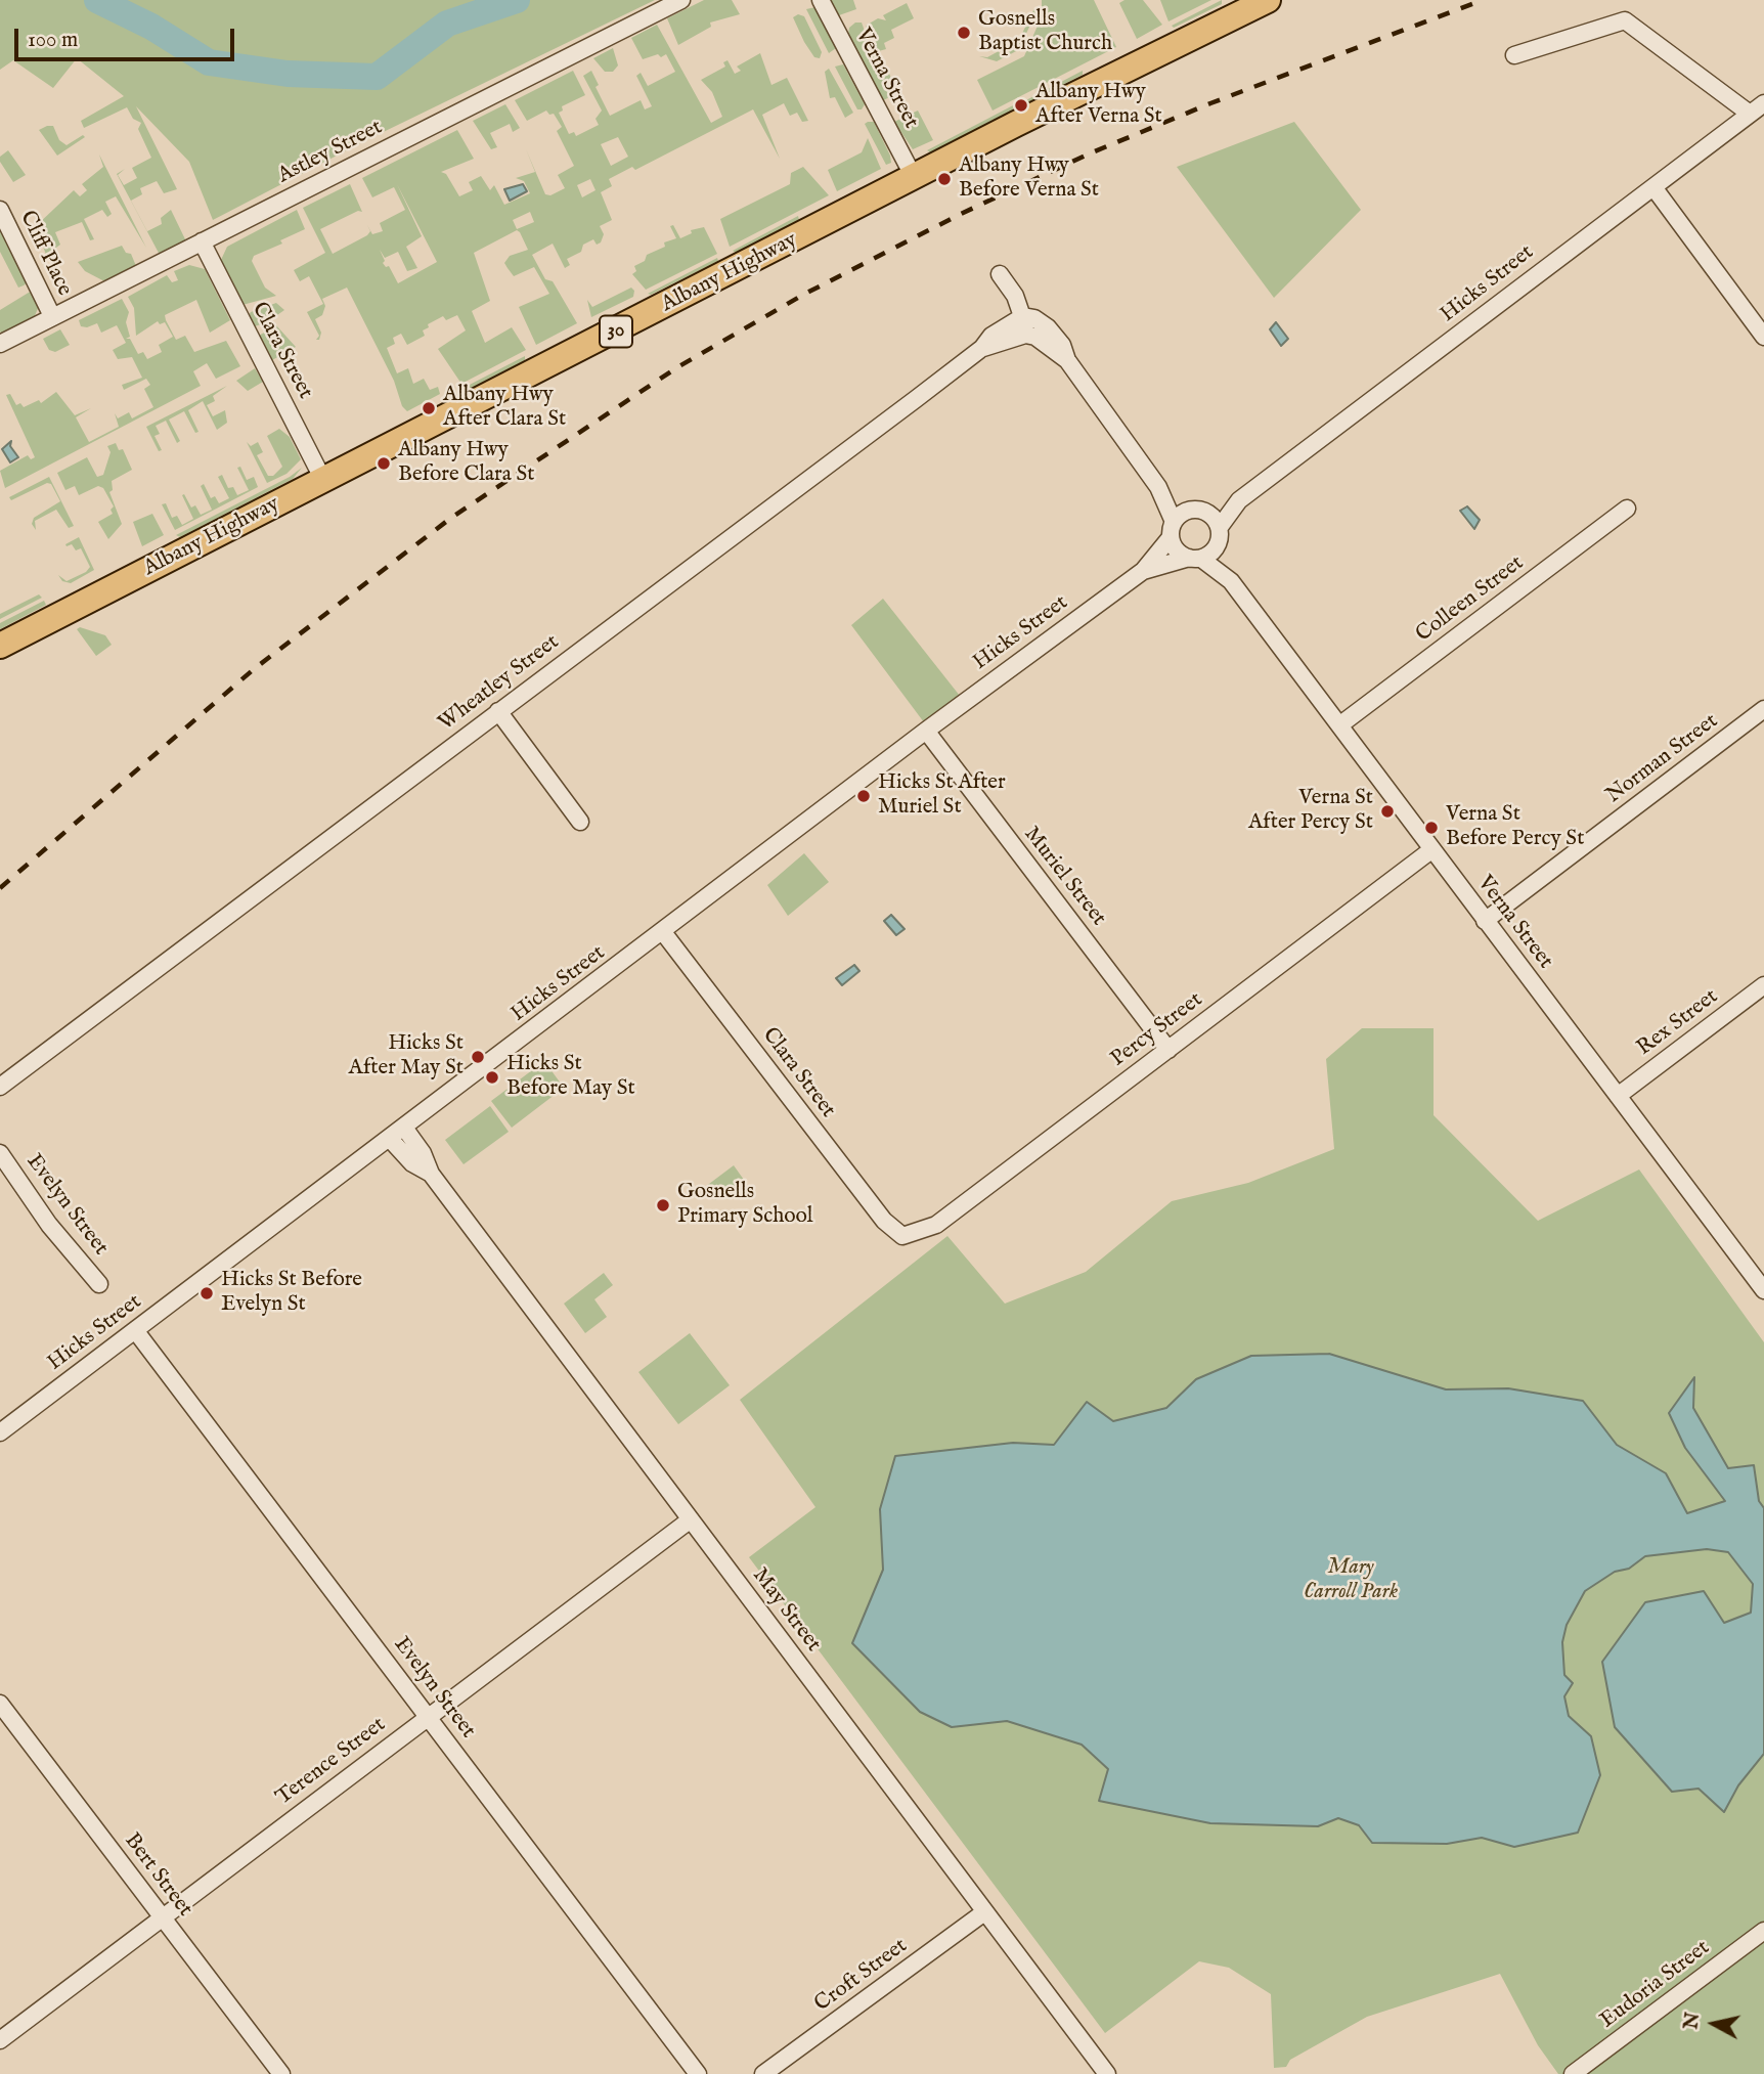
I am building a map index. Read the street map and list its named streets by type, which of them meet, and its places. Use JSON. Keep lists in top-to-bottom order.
{
  "streets": {
    "highway": ["Albany Highway", "30"],
    "street": [
      "Verna Street",
      "Astley Street",
      "Cliff Place",
      "Hicks Street",
      "Clara Street",
      "Colleen Street",
      "Wheatley Street",
      "Norman Street",
      "Muriel Street",
      "Rex Street",
      "Percy Street",
      "Evelyn Street",
      "May Street",
      "Terence Street",
      "Bert Street",
      "Croft Street",
      "Eudoria Street"
    ]
  },
  "crossings": [
    ["Verna Street", "Albany Highway"],
    ["Verna Street", "Hicks Street"],
    ["Verna Street", "Colleen Street"],
    ["Verna Street", "Norman Street"],
    ["Verna Street", "Rex Street"],
    ["Verna Street", "Percy Street"],
    ["Astley Street", "Cliff Place"],
    ["Astley Street", "Clara Street"],
    ["Albany Highway", "Clara Street"],
    ["Hicks Street", "Clara Street"],
    ["Hicks Street", "Muriel Street"],
    ["Hicks Street", "Evelyn Street"],
    ["Hicks Street", "May Street"],
    ["Clara Street", "Percy Street"],
    ["Muriel Street", "Percy Street"],
    ["Evelyn Street", "Terence Street"],
    ["May Street", "Terence Street"],
    ["May Street", "Croft Street"],
    ["Terence Street", "Bert Street"]
  ],
  "parks": ["Mary Carroll Park"],
  "places": [
    "Gosnells Baptist Church",
    "Albany Hwy After Verna St",
    "Albany Hwy Before Verna St",
    "Albany Hwy After Clara St",
    "Albany Hwy Before Clara St",
    "Hicks St After Muriel St",
    "Verna St After Percy St",
    "Verna St Before Percy St",
    "Hicks St After May St",
    "Hicks St Before May St",
    "Gosnells Primary School",
    "Hicks St Before Evelyn St"
  ],
  "scale_bar": "100 m",
  "north": "left"
}
